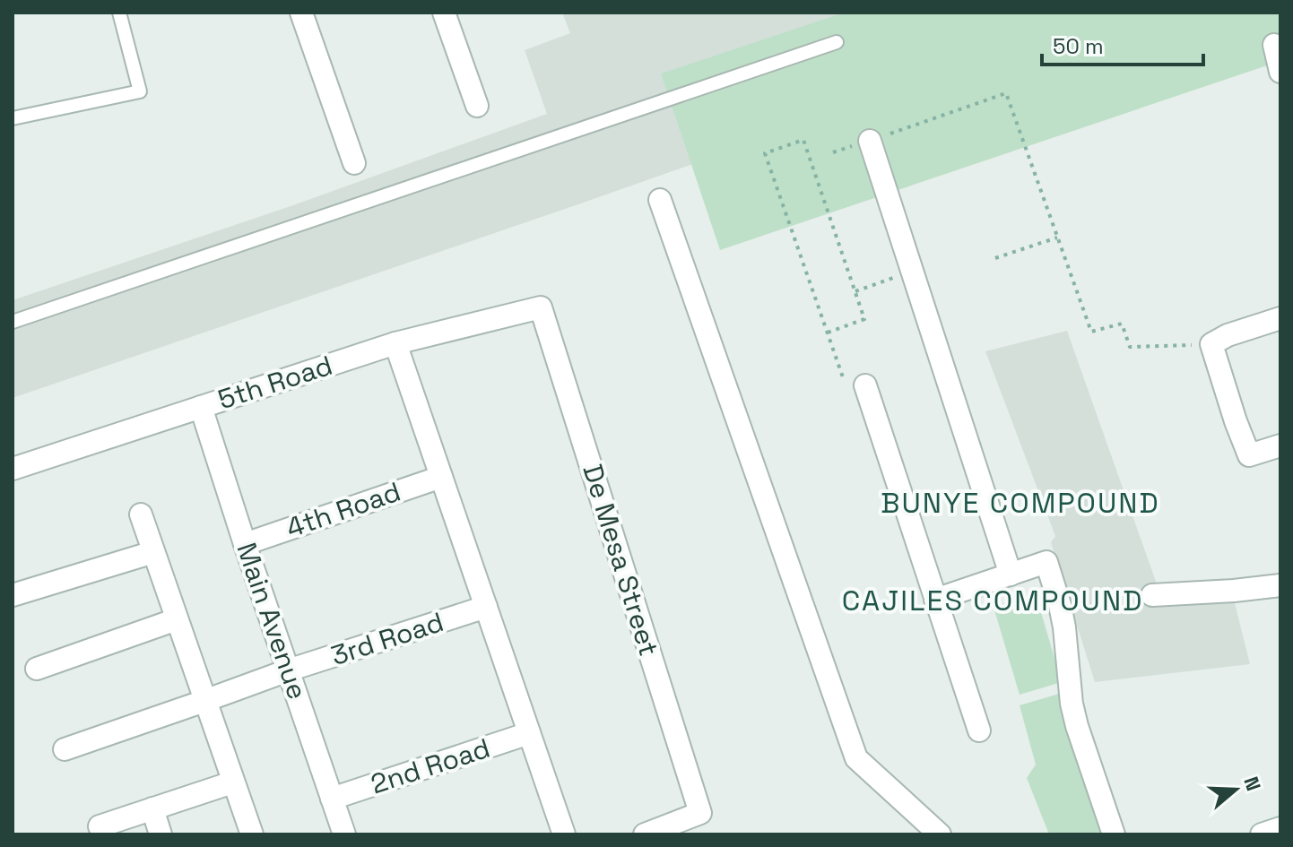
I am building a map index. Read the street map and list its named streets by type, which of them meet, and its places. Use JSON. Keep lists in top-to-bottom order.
{
  "streets": {
    "street": [
      "5th Road",
      "4th Road",
      "De Mesa Street",
      "Main Avenue",
      "3rd Road",
      "2nd Road"
    ]
  },
  "crossings": [
    ["5th Road", "De Mesa Street"],
    ["5th Road", "Main Avenue"],
    ["4th Road", "Main Avenue"],
    ["Main Avenue", "3rd Road"],
    ["Main Avenue", "2nd Road"]
  ],
  "districts": ["BUNYE COMPOUND", "CAJILES COMPOUND"],
  "scale_bar": "50 m",
  "north": "right"
}
